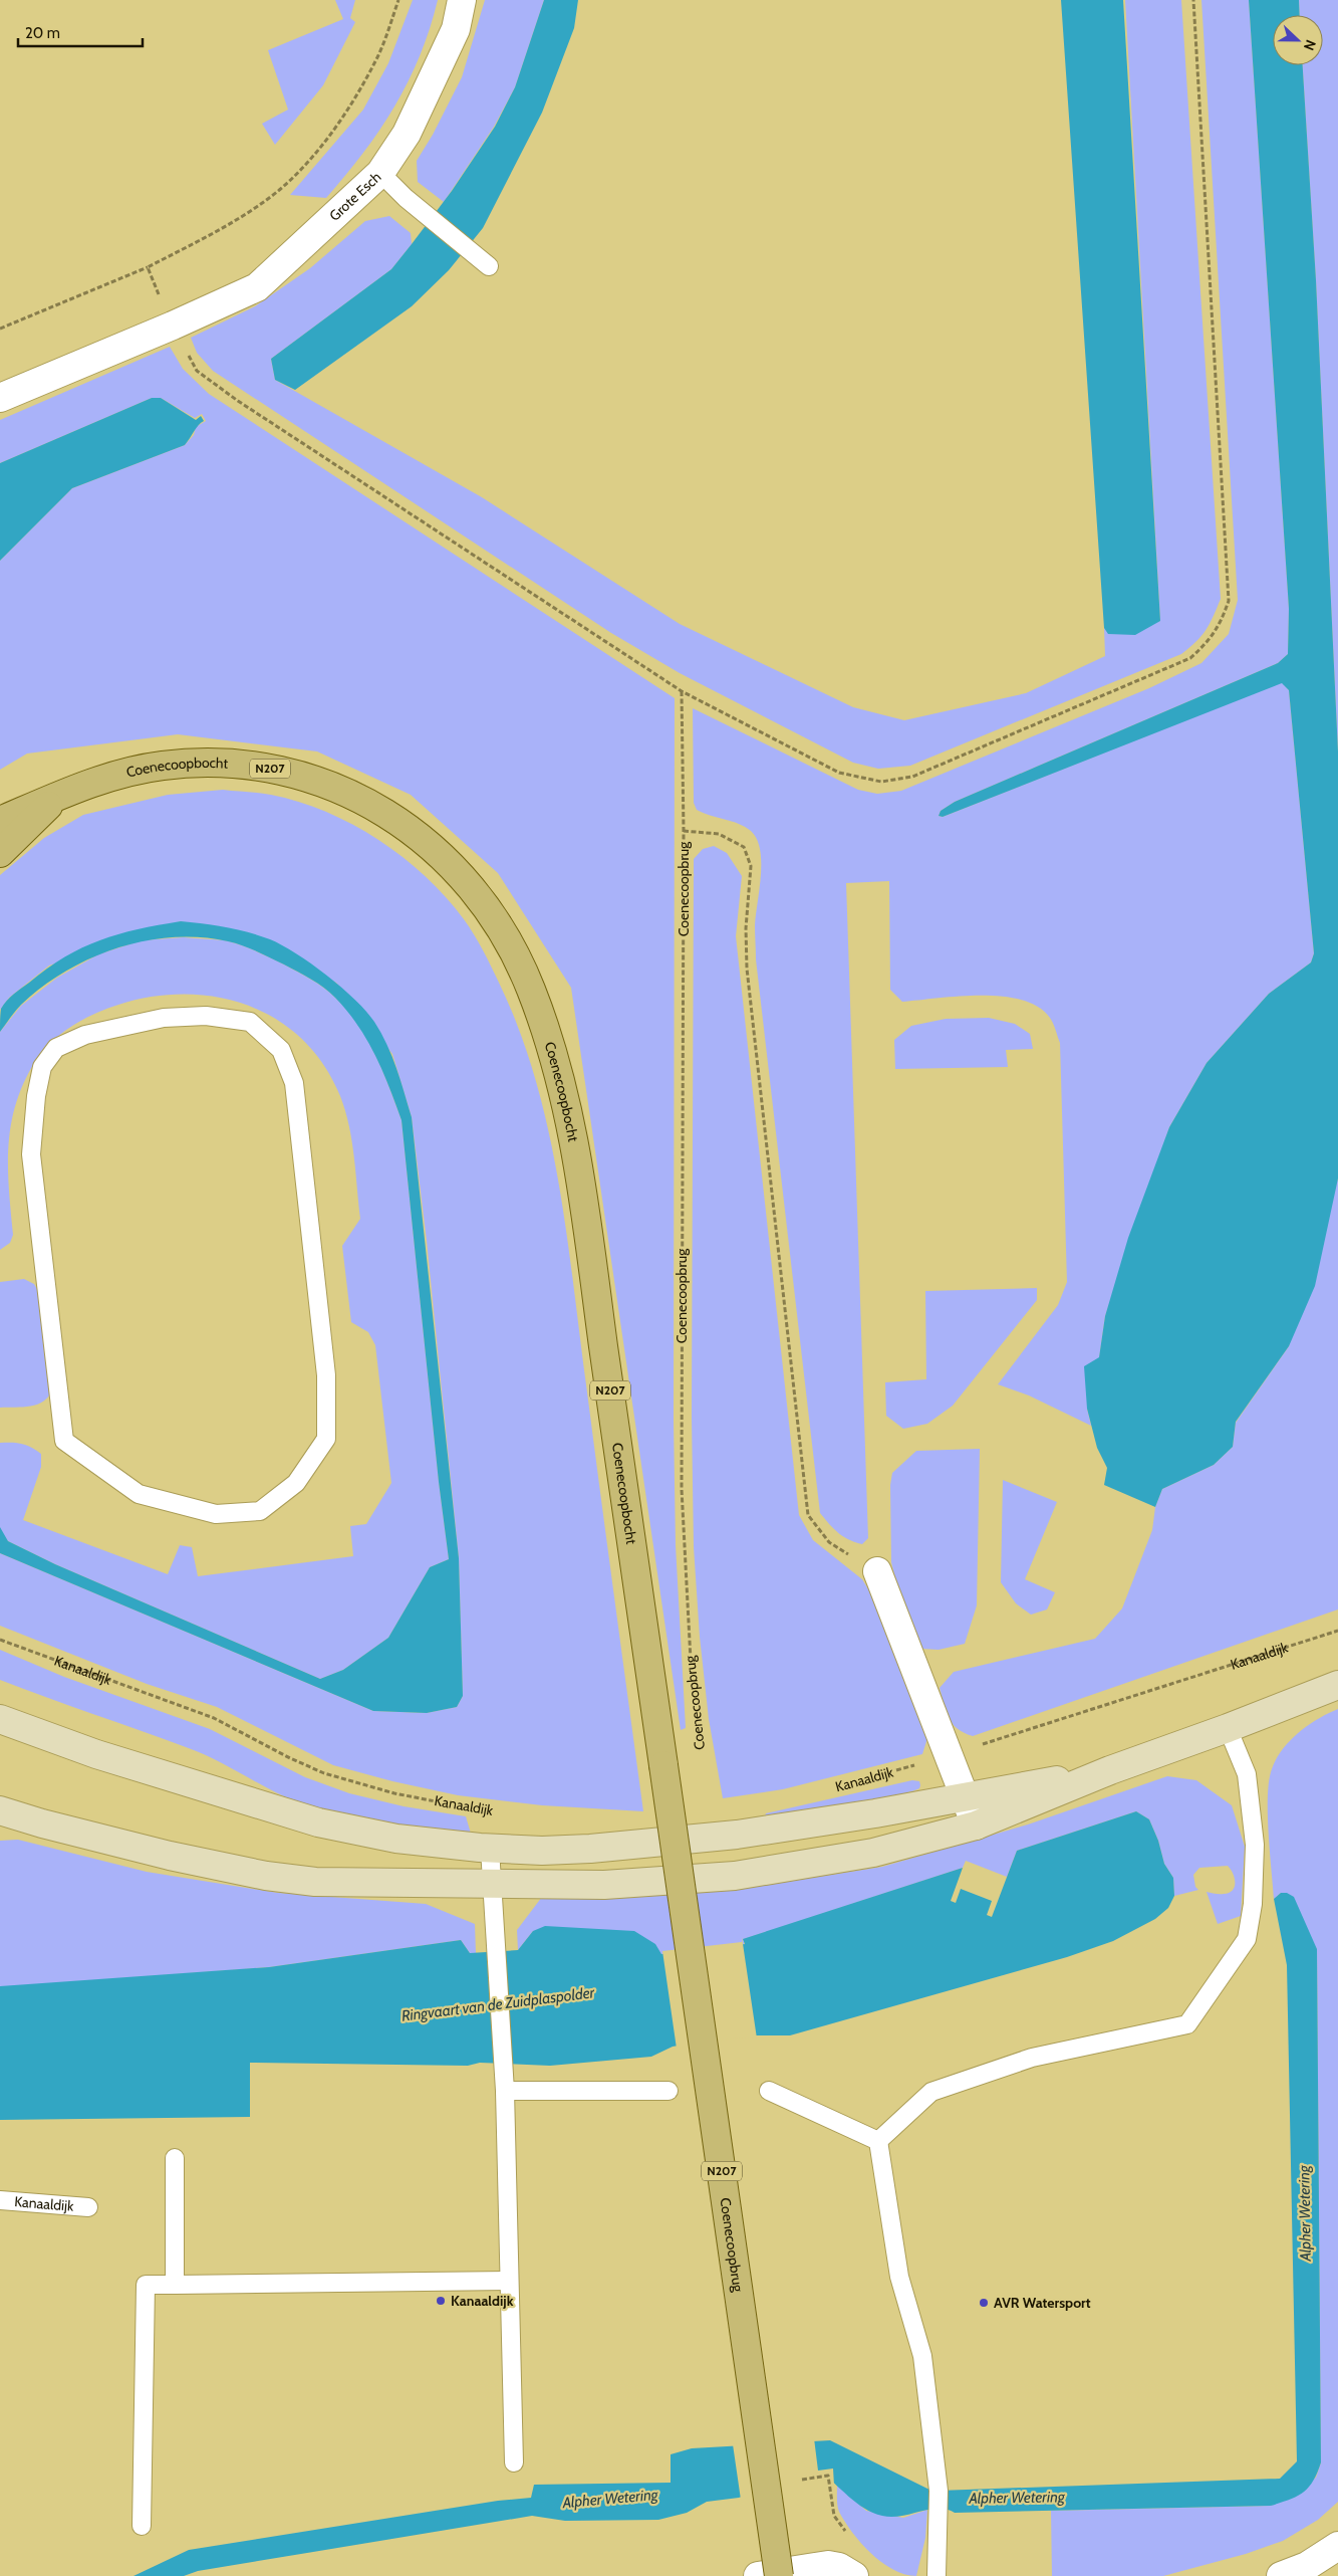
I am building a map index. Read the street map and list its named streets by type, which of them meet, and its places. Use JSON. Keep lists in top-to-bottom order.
{
  "streets": {
    "main road": ["Coenecoopbocht", "N207", "Coenecoopbrug"],
    "street": ["Grote Esch"],
    "lane": ["Kanaaldijk"]
  },
  "crossings": [
    ["Coenecoopbocht", "Coenecoopbrug"]
  ],
  "water": ["Ringvaart van de Zuidplaspolder", "Alpher Wetering"],
  "places": ["Kanaaldijk", "AVR Watersport"],
  "scale_bar": "20 m",
  "north": "right"
}
